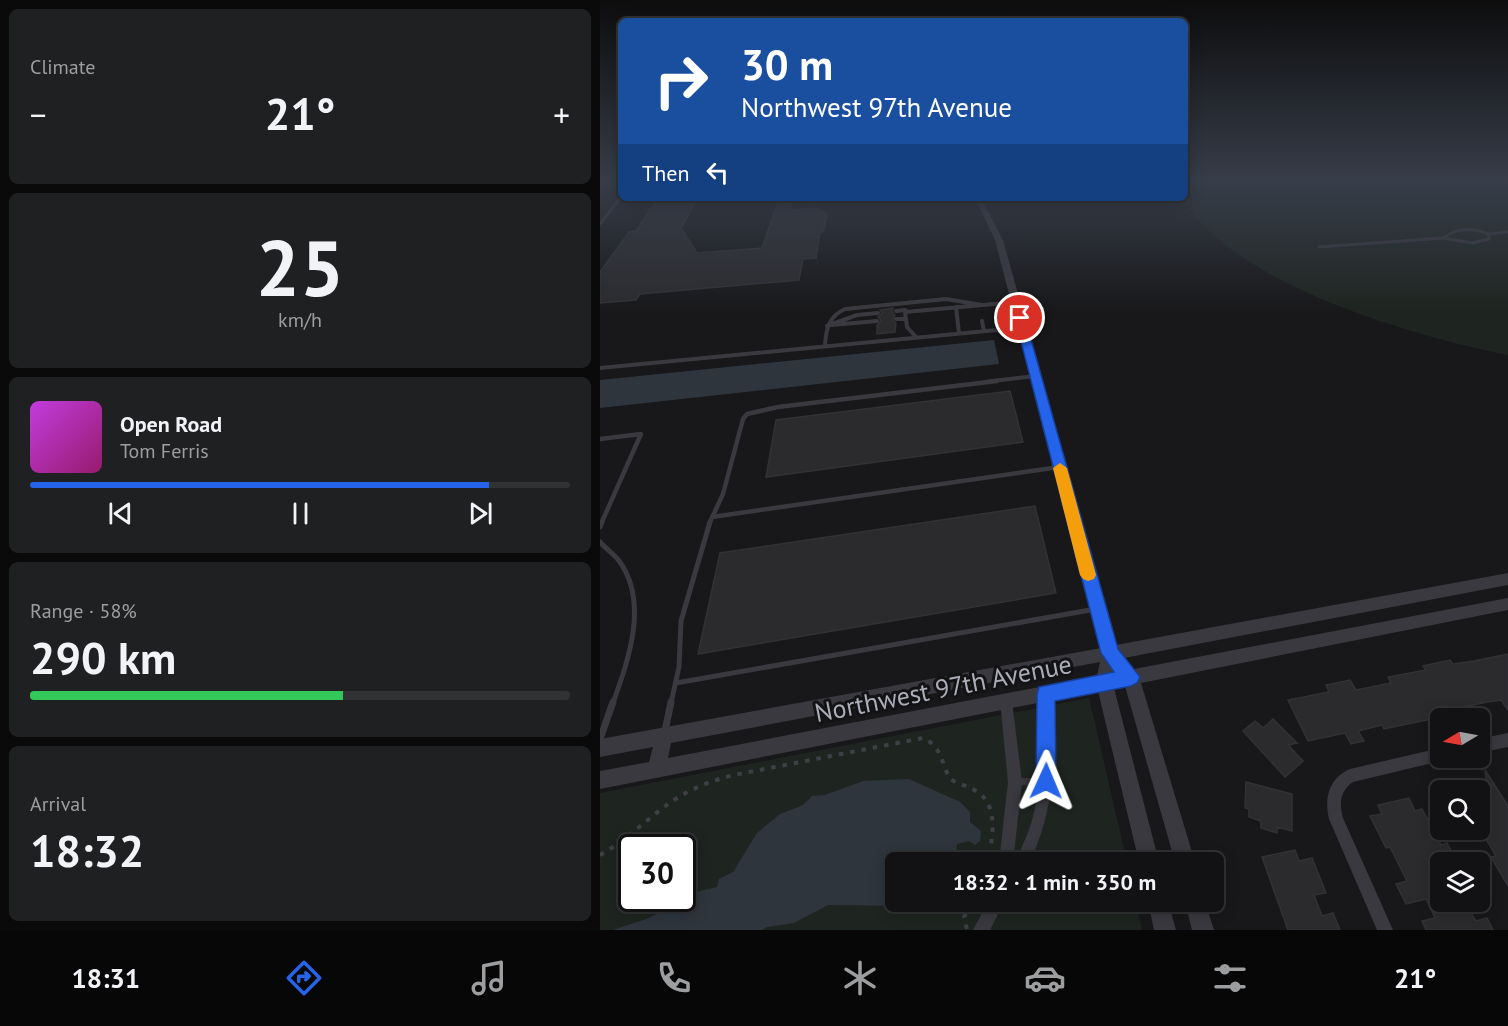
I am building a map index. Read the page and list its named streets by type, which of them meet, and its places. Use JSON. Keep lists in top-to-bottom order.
{
  "streets": {
    "street": ["Northwest 97th Avenue"]
  },
  "north": "left",
  "page": {
    "tile": [
      "Climate",
      ["25", "km/h"],
      ["Range · 58%", "290 km"],
      ["Arrival", "18:32"]
    ],
    "turn": ["30 m", "Northwest 97th Avenue"],
    "heat": ["−", "21°", "+"],
    "then": "Then",
    "song": ["Open Road", "Tom Ferris"],
    "limit": "30",
    "trip": "18:32 · 1 min · 350 m",
    "tabs": ["18:31", "21°"]
  }
}
